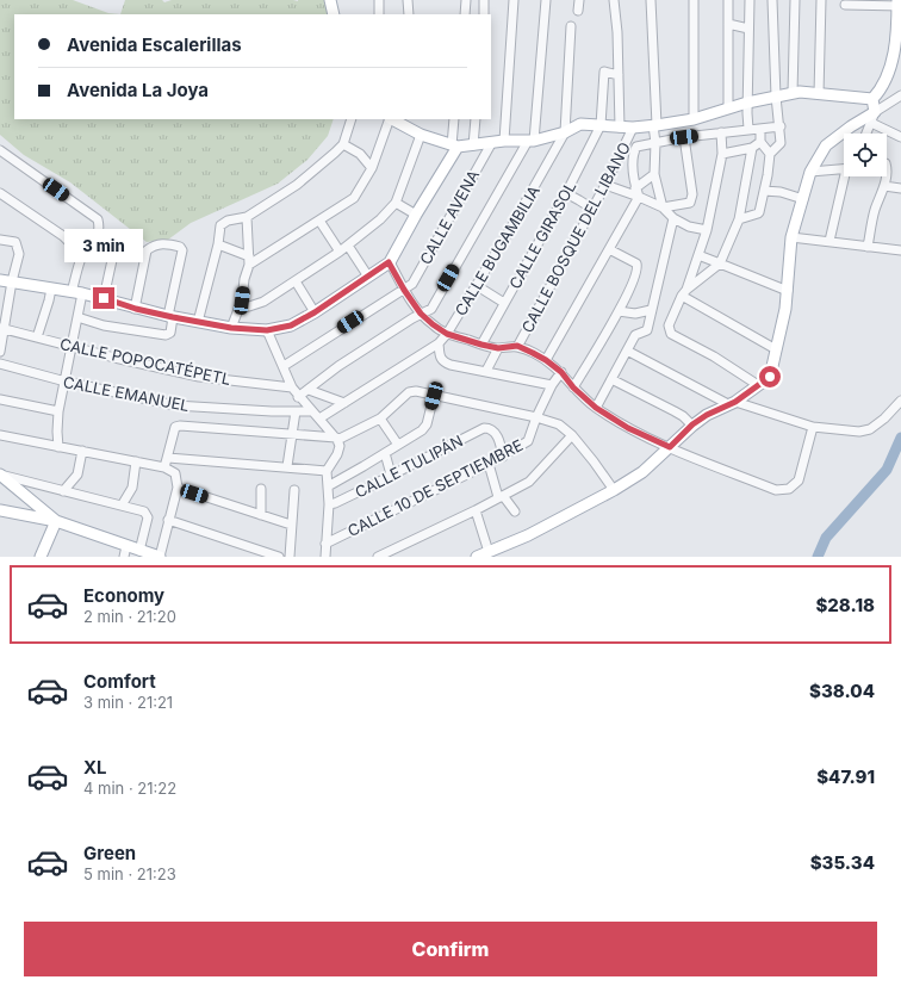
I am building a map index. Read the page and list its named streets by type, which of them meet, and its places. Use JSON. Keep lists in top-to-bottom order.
{
  "streets": {
    "street": [
      "CALLE AVENA",
      "CALLE GIRASOL",
      "CALLE BOSQUE DEL LIBANO",
      "CALLE BUGAMBILIA",
      "CALLE POPOCATÉPETL",
      "CALLE EMANUEL",
      "CALLE TULIPÁN",
      "CALLE 10 DE SEPTIEMBRE"
    ]
  },
  "crossings": [
    ["CALLE TULIPÁN", "CALLE 10 DE SEPTIEMBRE"]
  ],
  "page": {
    "banner": ["Avenida Escalerillas", "Avenida La Joya"],
    "bubble": "3 min",
    "list": [
      {
        "name": "Economy",
        "note": "2 min · 21:20",
        "value": "$28.18"
      },
      {
        "name": "Comfort",
        "note": "3 min · 21:21",
        "value": "$38.04"
      },
      {
        "name": "XL",
        "note": "4 min · 21:22",
        "value": "$47.91"
      },
      {
        "name": "Green",
        "note": "5 min · 21:23",
        "value": "$35.34"
      }
    ],
    "buttons": "Confirm"
  }
}
